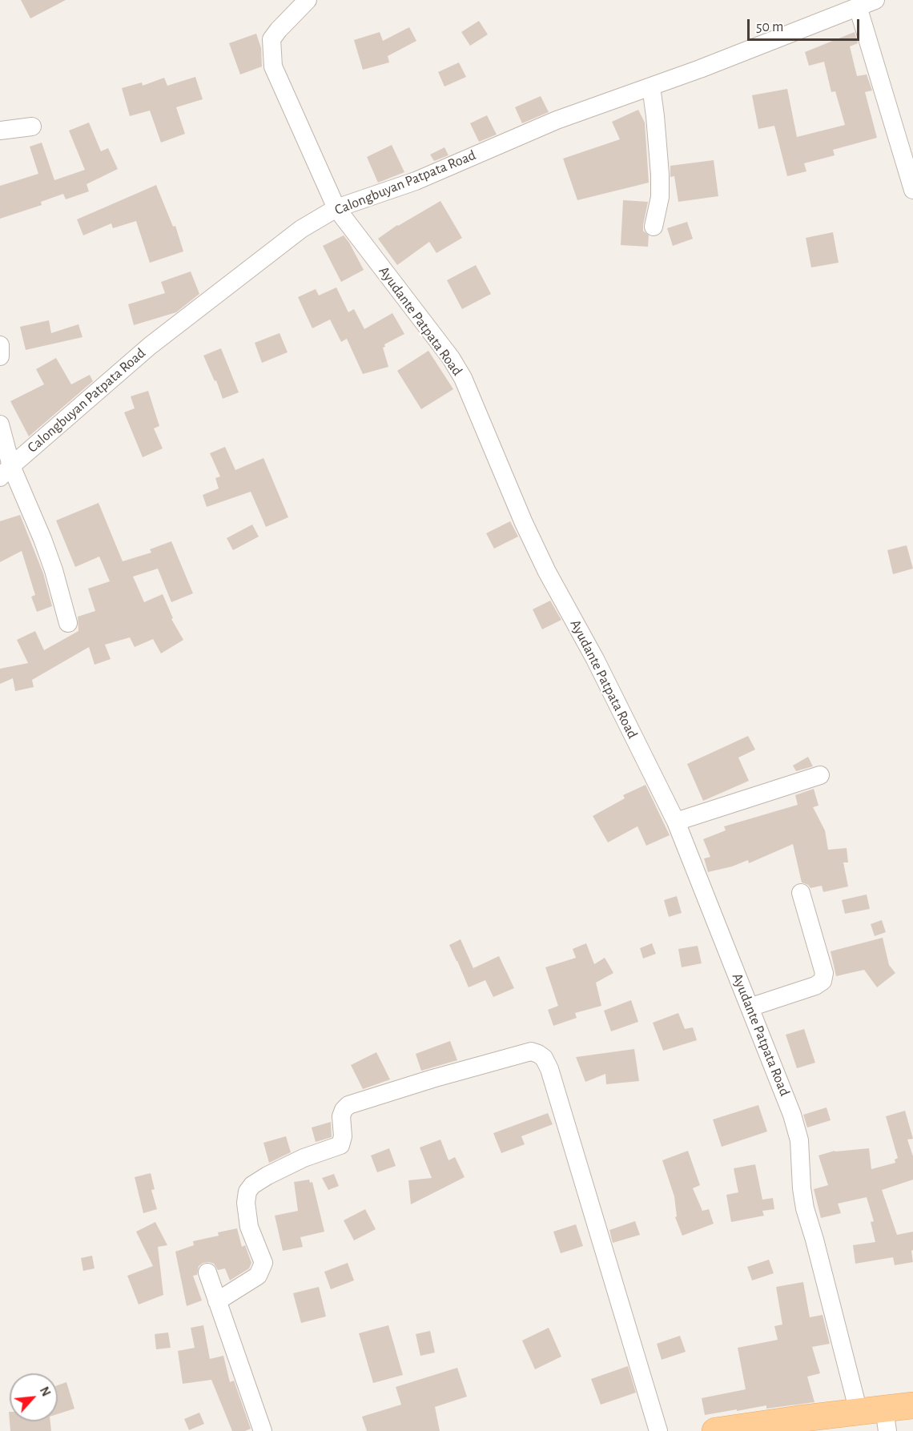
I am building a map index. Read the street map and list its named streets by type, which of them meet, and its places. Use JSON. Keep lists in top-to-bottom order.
{
  "streets": {
    "street": ["Calongbuyan Patpata Road", "Ayudante Patpata Road"]
  },
  "crossings": [
    ["Calongbuyan Patpata Road", "Ayudante Patpata Road"]
  ],
  "scale_bar": "50 m",
  "north": "top right"
}
